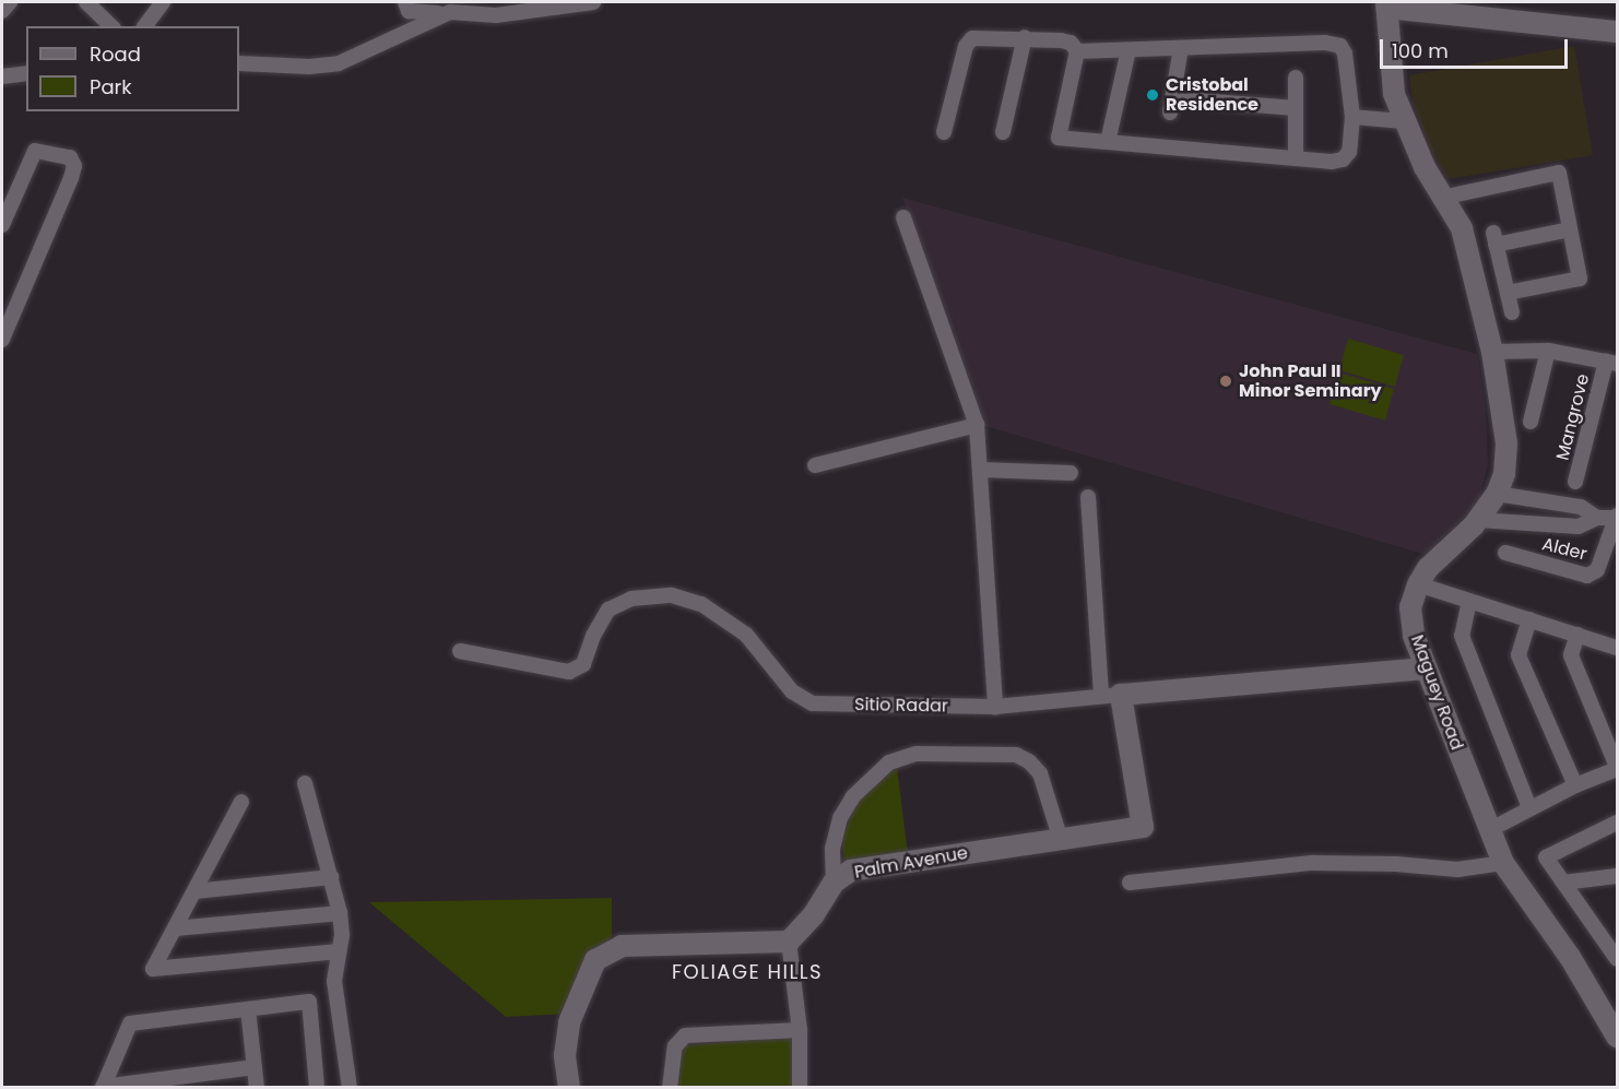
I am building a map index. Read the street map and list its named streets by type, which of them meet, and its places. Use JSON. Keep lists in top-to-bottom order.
{
  "streets": {
    "street": [
      "Mangrove",
      "Alder",
      "Maguey Road",
      "Sitio Radar",
      "Palm Avenue"
    ]
  },
  "crossings": [
    ["Maguey Road", "Sitio Radar"],
    ["Sitio Radar", "Palm Avenue"]
  ],
  "districts": ["FOLIAGE HILLS"],
  "places": ["Cristobal Residence", "John Paul II Minor Seminary"],
  "legend": ["Road", "Park"],
  "scale_bar": "100 m"
}
